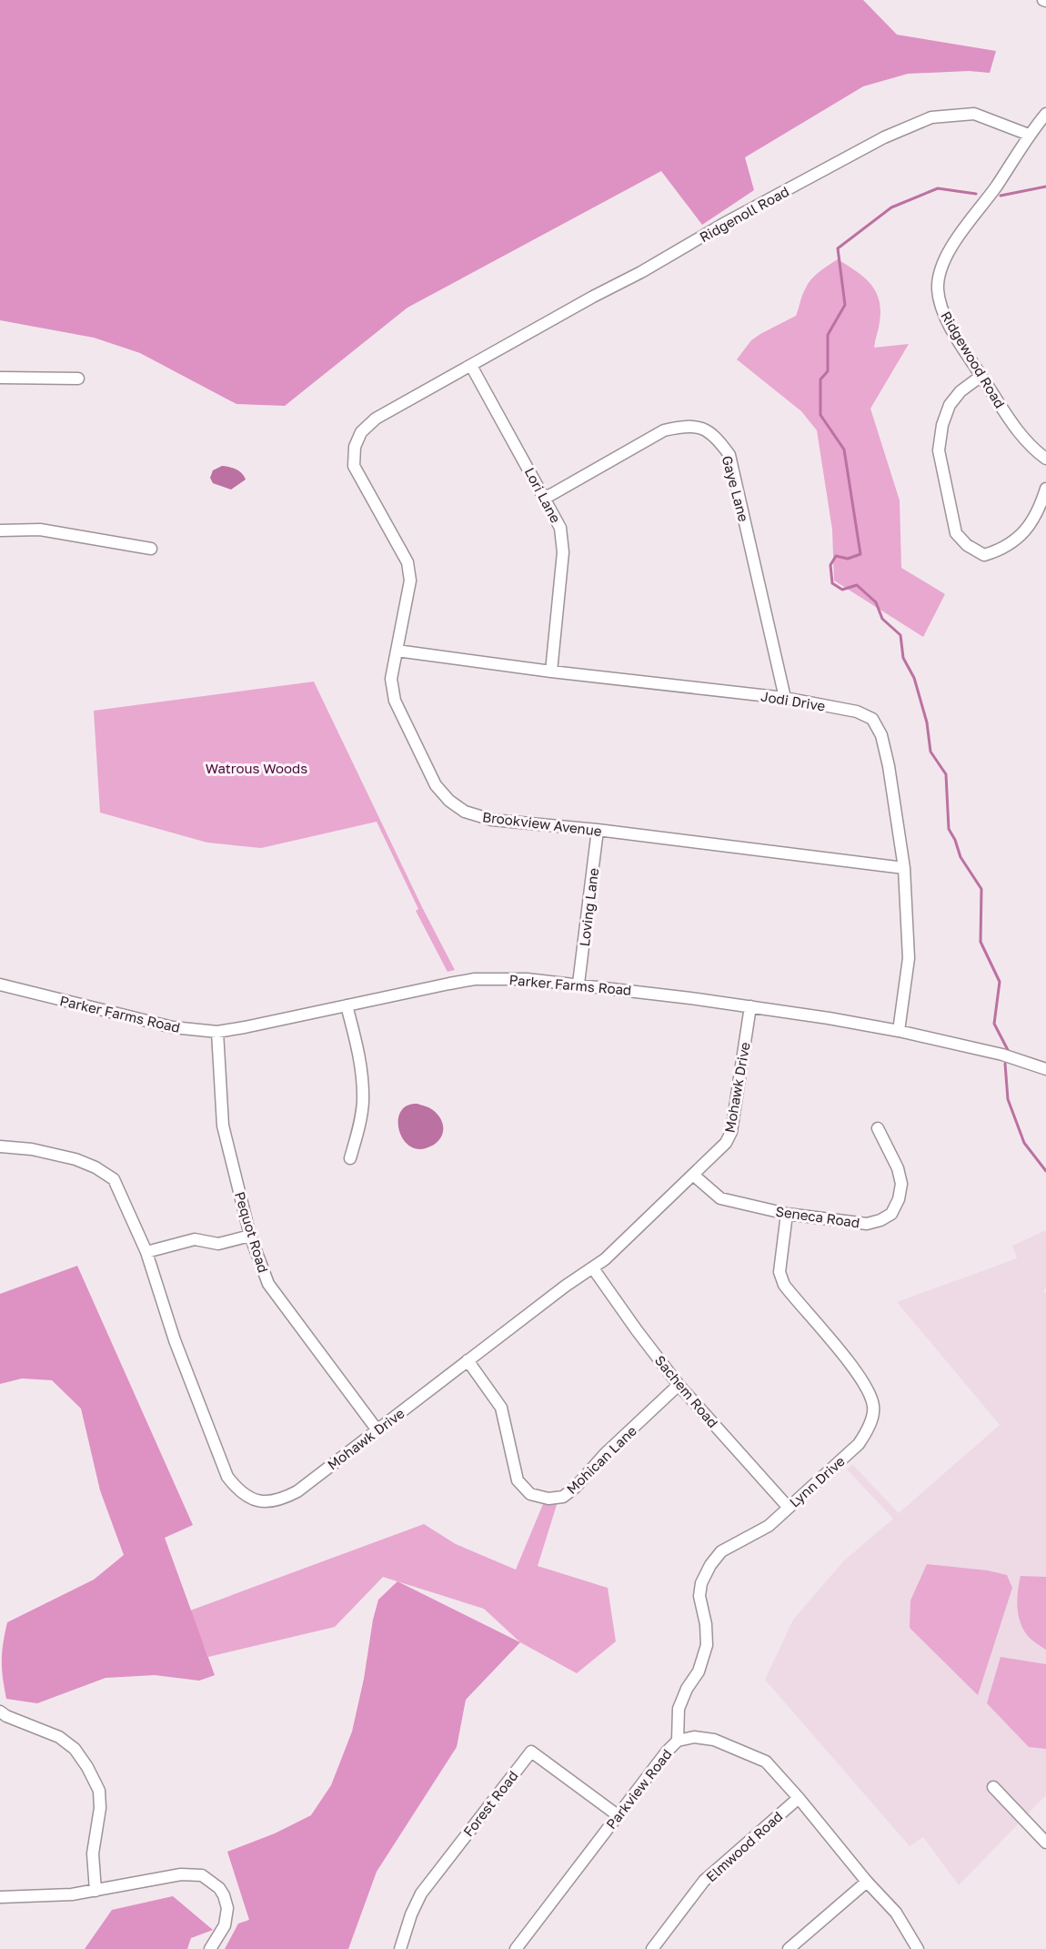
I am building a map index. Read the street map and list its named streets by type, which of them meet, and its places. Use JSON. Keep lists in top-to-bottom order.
{
  "streets": {
    "street": [
      "Ridgenoll Road",
      "Ridgewood Road",
      "Gaye Lane",
      "Lori Lane",
      "Jodi Drive",
      "Brookview Avenue",
      "Loving Lane",
      "Parker Farms Road",
      "Mohawk Drive",
      "Seneca Road",
      "Pequot Road",
      "Sachem Road",
      "Mohican Lane",
      "Lynn Drive",
      "Parkview Road",
      "Forest Road",
      "Elmwood Road"
    ]
  },
  "crossings": [
    ["Ridgenoll Road", "Ridgewood Road"],
    ["Ridgenoll Road", "Lori Lane"],
    ["Ridgenoll Road", "Brookview Avenue"],
    ["Gaye Lane", "Lori Lane"],
    ["Gaye Lane", "Jodi Drive"],
    ["Lori Lane", "Jodi Drive"],
    ["Lori Lane", "Brookview Avenue"],
    ["Jodi Drive", "Brookview Avenue"],
    ["Jodi Drive", "Parker Farms Road"],
    ["Brookview Avenue", "Loving Lane"],
    ["Loving Lane", "Parker Farms Road"],
    ["Parker Farms Road", "Mohawk Drive"],
    ["Parker Farms Road", "Pequot Road"],
    ["Mohawk Drive", "Seneca Road"],
    ["Mohawk Drive", "Pequot Road"],
    ["Mohawk Drive", "Sachem Road"],
    ["Mohawk Drive", "Mohican Lane"],
    ["Seneca Road", "Lynn Drive"],
    ["Sachem Road", "Mohican Lane"],
    ["Sachem Road", "Lynn Drive"],
    ["Lynn Drive", "Parkview Road"],
    ["Parkview Road", "Forest Road"],
    ["Parkview Road", "Elmwood Road"]
  ],
  "parks": ["Watrous Woods"]
}
